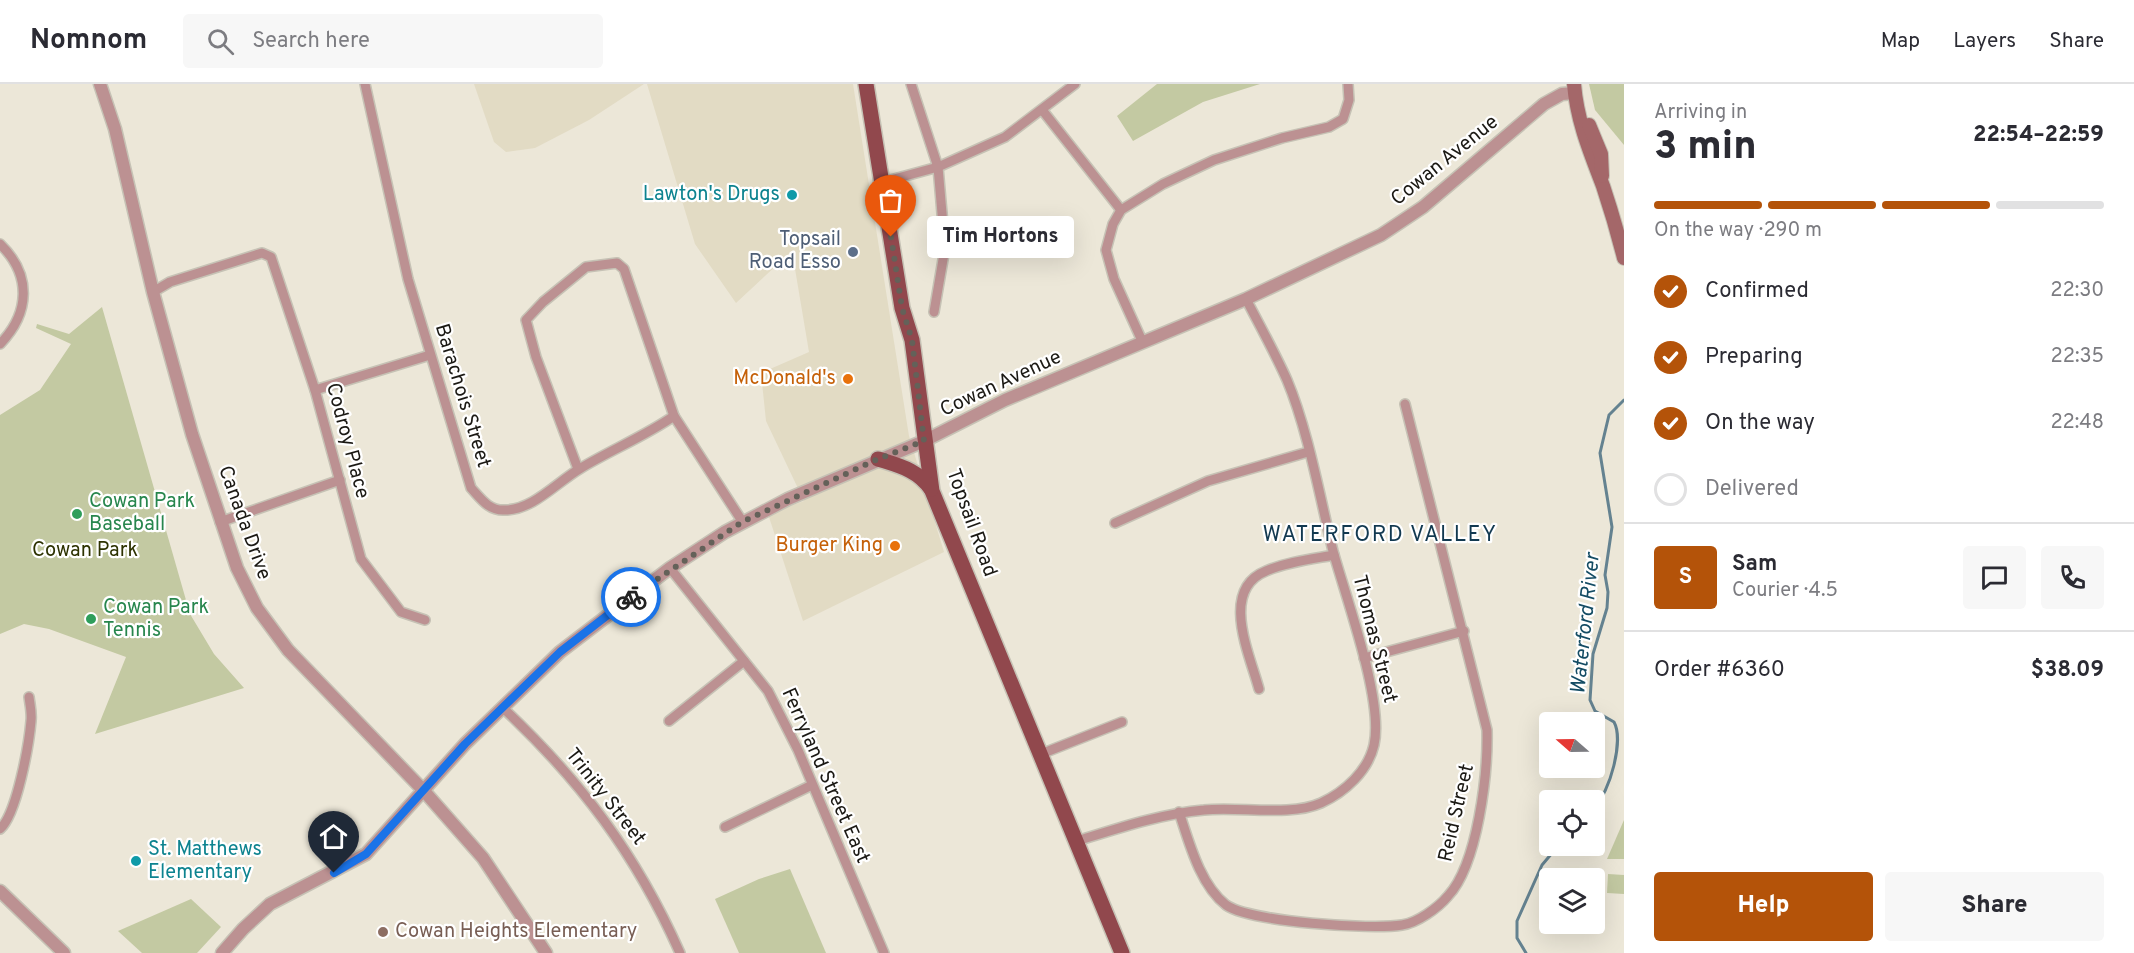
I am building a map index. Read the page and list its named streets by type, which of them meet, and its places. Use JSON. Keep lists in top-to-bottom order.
{
  "streets": {
    "main road": ["Topsail Road"],
    "street": [
      "Cowan Avenue",
      "Barachois Street",
      "Codroy Place",
      "Canada Drive",
      "Thomas Street",
      "Ferryland Street East",
      "Trinity Street",
      "Reid Street"
    ]
  },
  "crossings": [
    ["Cowan Avenue", "Canada Drive"],
    ["Cowan Avenue", "Topsail Road"],
    ["Cowan Avenue", "Thomas Street"],
    ["Cowan Avenue", "Ferryland Street East"],
    ["Cowan Avenue", "Trinity Street"],
    ["Codroy Place", "Canada Drive"],
    ["Topsail Road", "Thomas Street"],
    ["Thomas Street", "Reid Street"]
  ],
  "districts": ["WATERFORD VALLEY"],
  "water": ["Waterford River"],
  "parks": ["Cowan Park"],
  "places": [
    "Lawton's Drugs",
    "Tim Hortons",
    "Topsail Road Esso",
    "McDonald's",
    "Cowan Park Baseball",
    "Burger King",
    "Cowan Park Tennis",
    "St. Matthews Elementary",
    "Cowan Heights Elementary"
  ],
  "north": "left",
  "page": {
    "header": "Nomnom",
    "search": "Search here",
    "nav": ["Map", "Layers", "Share"],
    "heading": ["3 min", "Arriving in", "22:54–22:59"],
    "panel": [
      "Sam",
      "Courier · 4.5",
      "Order #6360",
      "$38.09"
    ],
    "bar": "On the way · 290 m",
    "bubble": "Tim Hortons",
    "list": [
      ["Confirmed", "22:30"],
      ["Preparing", "22:35"],
      ["On the way", "22:48"],
      "Delivered"
    ],
    "round": "S",
    "buttons": ["Help", "Share"]
  }
}
